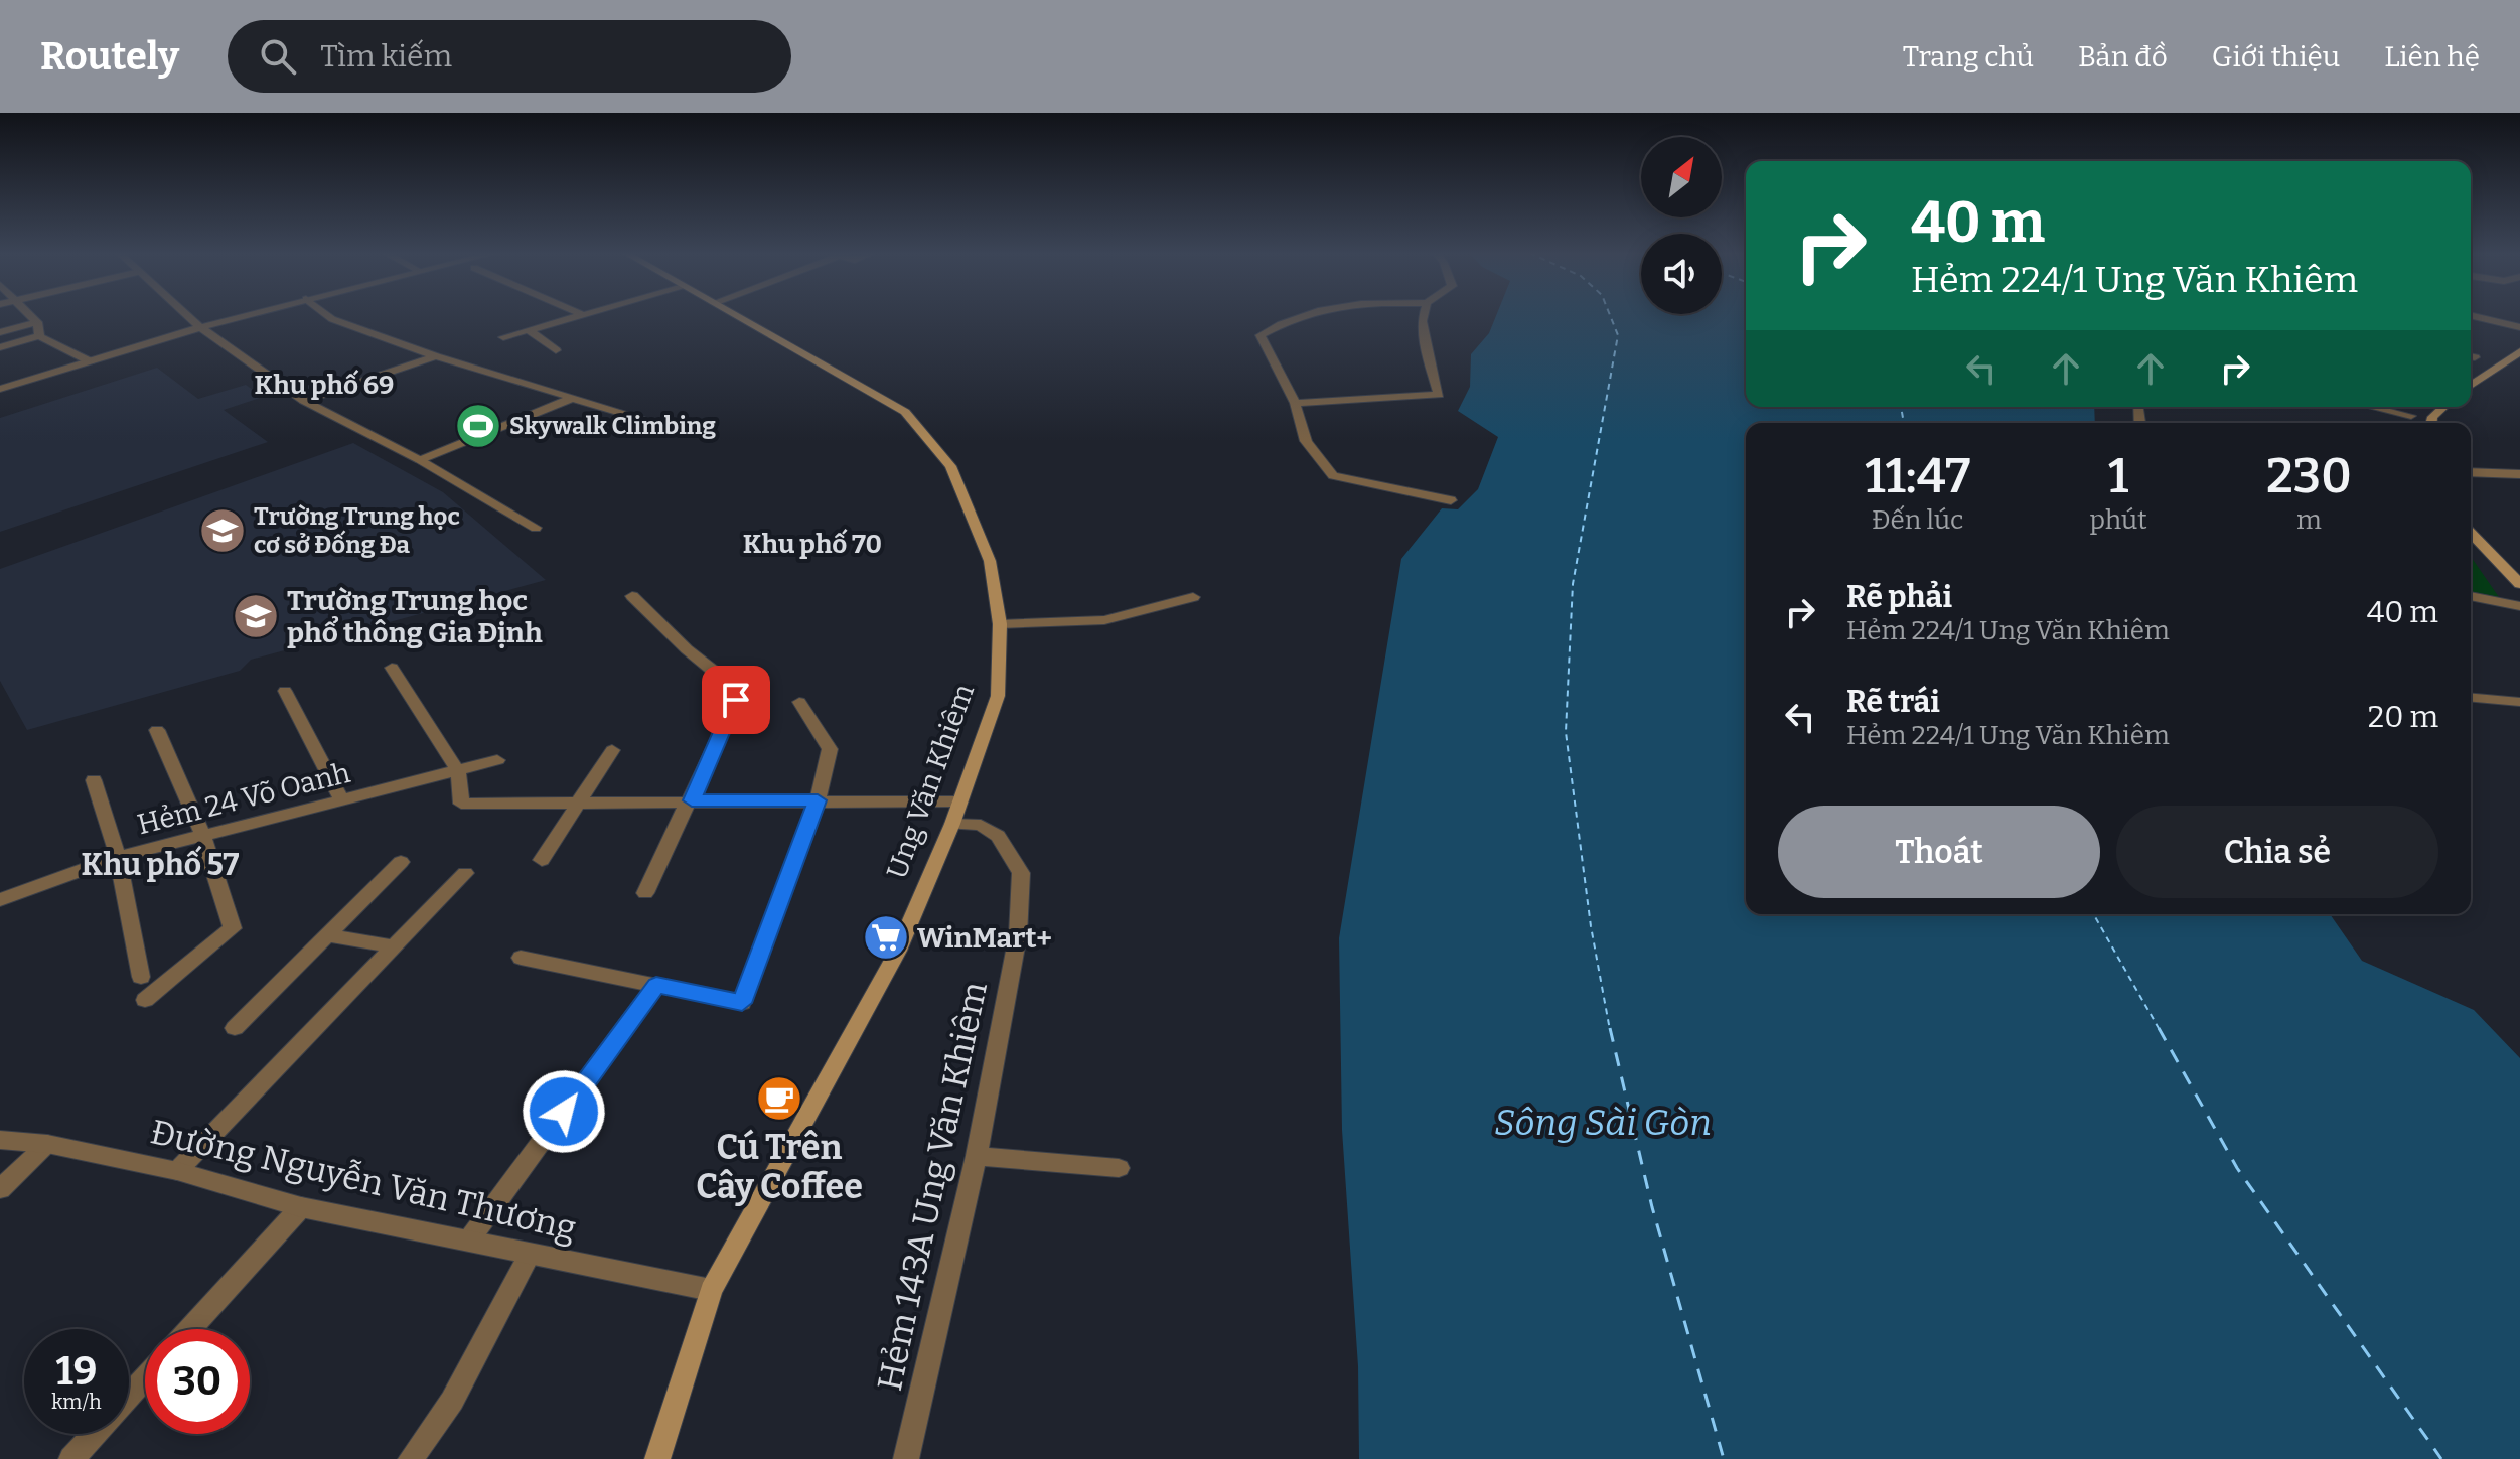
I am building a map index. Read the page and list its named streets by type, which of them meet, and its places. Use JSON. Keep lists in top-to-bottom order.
{
  "streets": {
    "main road": ["Ung Văn Khiêm"],
    "street": ["Hẻm 24 Võ Oanh", "Đường Nguyễn Văn Thương", "Hẻm 143A Ung Văn Khiêm"]
  },
  "crossings": [
    ["Ung Văn Khiêm", "Đường Nguyễn Văn Thương"],
    ["Ung Văn Khiêm", "Hẻm 143A Ung Văn Khiêm"]
  ],
  "districts": ["Khu phố 69", "Khu phố 70", "Khu phố 57"],
  "water": ["Sông Sài Gòn"],
  "places": {
    "sports": ["Skywalk Climbing"],
    "school or university": ["Trường Trung học cơ sở Đống Đa", "Trường Trung học phổ thông Gia Định"],
    "supermarket": ["WinMart+"],
    "cafe": ["Cú Trên Cây Coffee"]
  },
  "north": "top right",
  "page": {
    "header": "Routely",
    "search": "Tìm kiếm",
    "nav": [
      "Trang chủ",
      "Bản đồ",
      "Giới thiệu",
      "Liên hệ"
    ],
    "turn": ["40 m", "Hẻm 224/1 Ung Văn Khiêm"],
    "eta": [
      "11:47",
      "Đến lúc",
      "1",
      "phút",
      "230",
      "m"
    ],
    "list": [
      {
        "name": "Rẽ phải",
        "note": "Hẻm 224/1 Ung Văn Khiêm",
        "value": "40 m"
      },
      {
        "name": "Rẽ trái",
        "note": "Hẻm 224/1 Ung Văn Khiêm",
        "value": "20 m"
      }
    ],
    "buttons": ["Thoát", "Chia sẻ"],
    "speed": "19 km/h",
    "limit": "30"
  }
}
